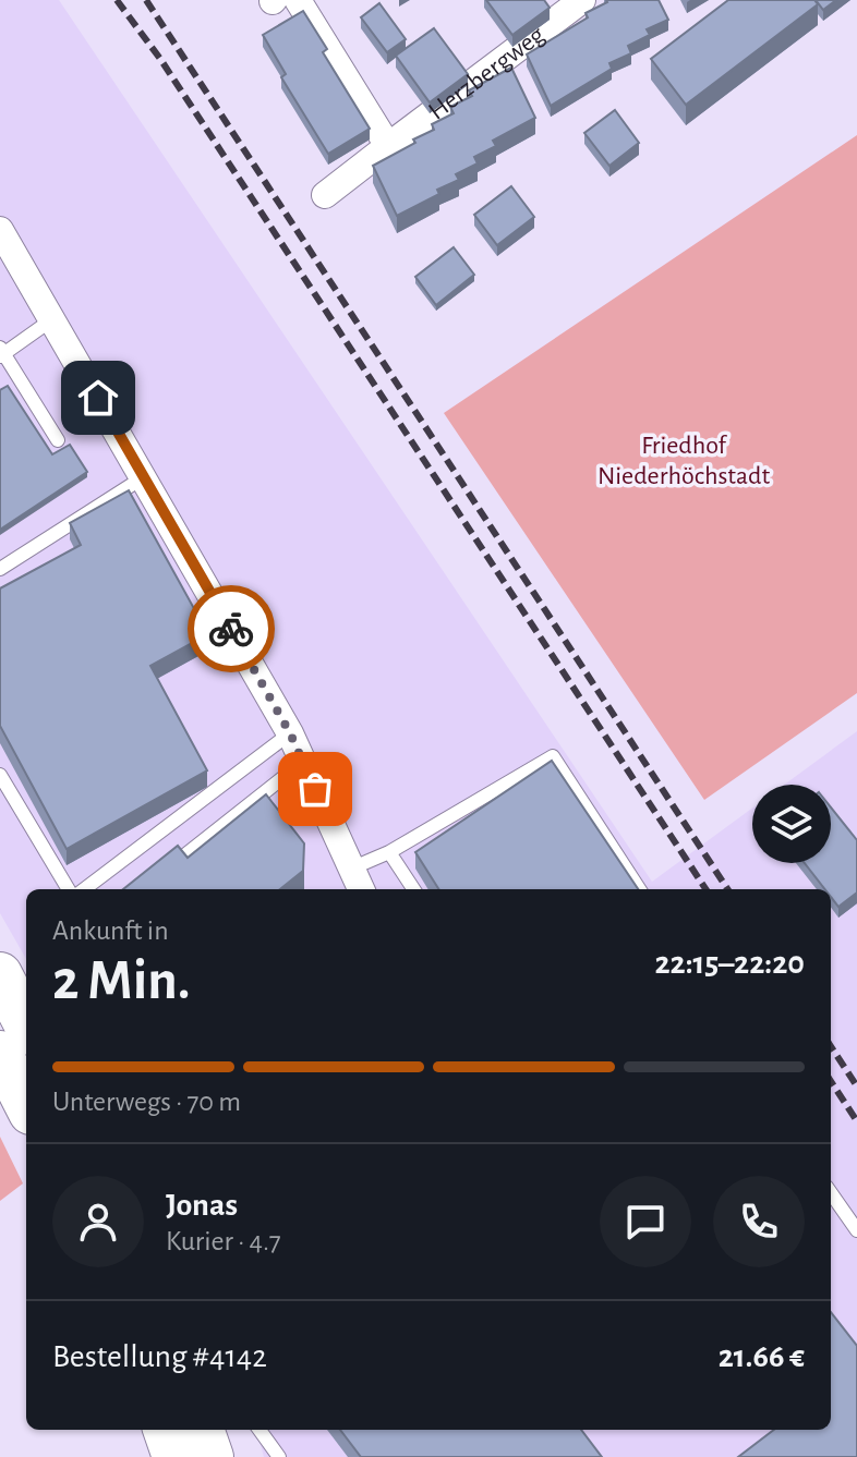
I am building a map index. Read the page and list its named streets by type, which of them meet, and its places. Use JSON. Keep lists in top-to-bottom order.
{
  "streets": {
    "street": ["Herzbergweg"]
  },
  "parks": ["Friedhof Niederhöchstadt"],
  "page": {
    "heading": ["2 Min.", "Ankunft in", "22:15–22:20"],
    "panel": [
      "Jonas",
      "Kurier · 4.7",
      "Bestellung #4142",
      "21.66 €"
    ],
    "bar": "Unterwegs · 70 m"
  }
}
